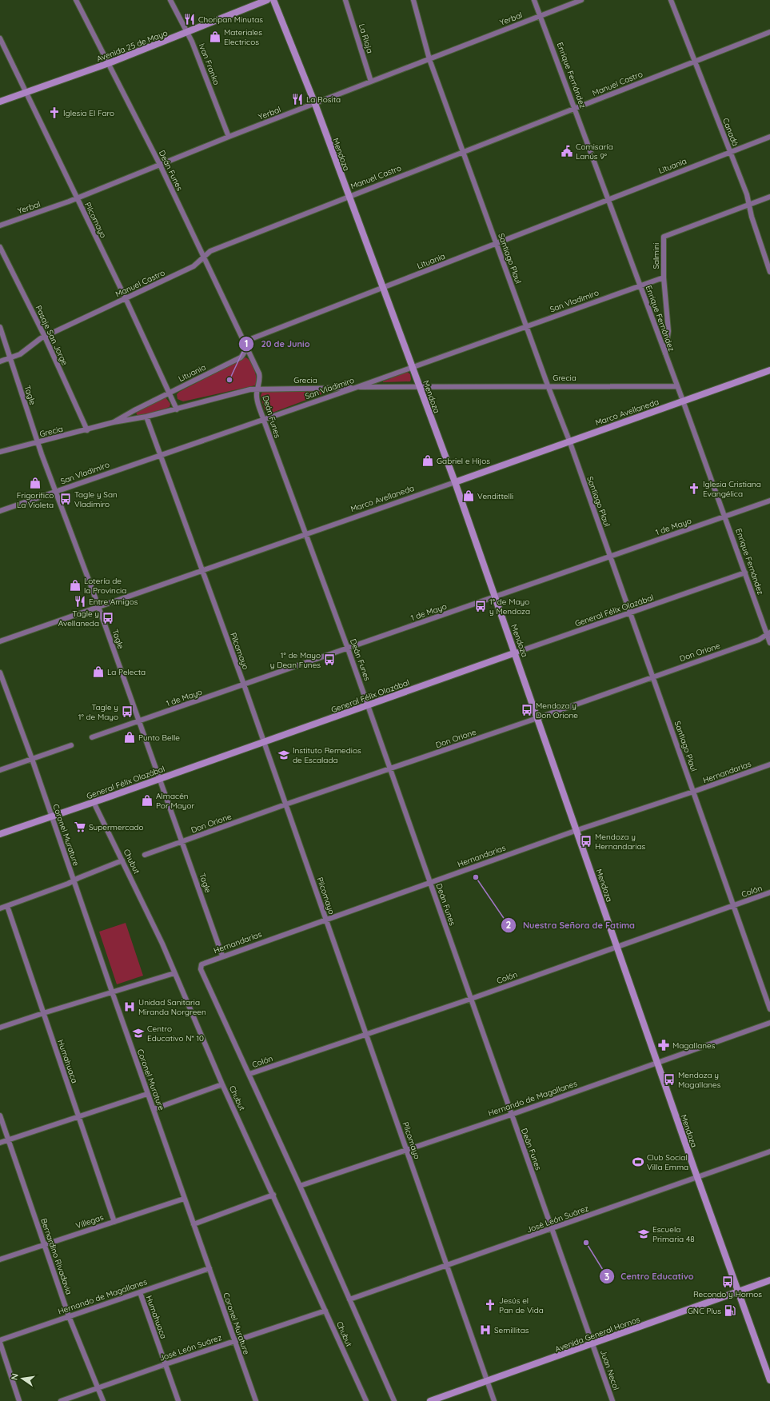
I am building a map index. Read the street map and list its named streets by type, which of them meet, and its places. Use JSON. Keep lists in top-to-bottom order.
{
  "streets": {
    "street": [
      "Yerbal",
      "La Rioja",
      "Avenida 25 de Mayo",
      "Ivan Franko",
      "Enrique Fernández",
      "Manuel Castro",
      "Canadá",
      "Mendoza",
      "Lituania",
      "Deán Funes",
      "Pilcomayo",
      "Salmini",
      "Santiago Plaul",
      "San Vladimiro",
      "Pasaje San Jorge",
      "Grecia",
      "Tagle",
      "Marco Avellaneda",
      "1 de Mayo",
      "General Félix Olazábal",
      "Don Orione",
      "Hernandarias",
      "Coronel Murature",
      "Chubut",
      "Colón",
      "Humahuaca",
      "Hernando de Magallanes",
      "José León Suárez",
      "Villegas",
      "Bernardino Rivadavia",
      "Avenida General Hornos",
      "Juan Necol"
    ]
  },
  "crossings": [
    ["Yerbal", "La Rioja"],
    ["Yerbal", "Ivan Franko"],
    ["Yerbal", "Enrique Fernández"],
    ["Yerbal", "Mendoza"],
    ["Yerbal", "Deán Funes"],
    ["Yerbal", "Pilcomayo"],
    ["Yerbal", "Santiago Plaul"],
    ["Avenida 25 de Mayo", "Ivan Franko"],
    ["Avenida 25 de Mayo", "Deán Funes"],
    ["Avenida 25 de Mayo", "Pilcomayo"],
    ["Enrique Fernández", "Manuel Castro"],
    ["Enrique Fernández", "Lituania"],
    ["Enrique Fernández", "Salmini"],
    ["Enrique Fernández", "San Vladimiro"],
    ["Enrique Fernández", "Grecia"],
    ["Enrique Fernández", "Marco Avellaneda"],
    ["Enrique Fernández", "1 de Mayo"],
    ["Enrique Fernández", "General Félix Olazábal"],
    ["Enrique Fernández", "Don Orione"],
    ["Manuel Castro", "Canadá"],
    ["Manuel Castro", "Mendoza"],
    ["Manuel Castro", "Deán Funes"],
    ["Manuel Castro", "Pilcomayo"],
    ["Manuel Castro", "Santiago Plaul"],
    ["Manuel Castro", "Pasaje San Jorge"],
    ["Manuel Castro", "Tagle"],
    ["Canadá", "Lituania"],
    ["Canadá", "Salmini"],
    ["Mendoza", "Lituania"],
    ["Mendoza", "San Vladimiro"],
    ["Mendoza", "Grecia"],
    ["Mendoza", "Marco Avellaneda"],
    ["Mendoza", "1 de Mayo"],
    ["Mendoza", "General Félix Olazábal"],
    ["Mendoza", "Don Orione"],
    ["Mendoza", "Hernandarias"],
    ["Mendoza", "Colón"],
    ["Mendoza", "Hernando de Magallanes"],
    ["Mendoza", "José León Suárez"],
    ["Mendoza", "Avenida General Hornos"],
    ["Lituania", "Deán Funes"],
    ["Lituania", "Pilcomayo"],
    ["Lituania", "Santiago Plaul"],
    ["Lituania", "Grecia"],
    ["Deán Funes", "San Vladimiro"],
    ["Deán Funes", "Grecia"],
    ["Deán Funes", "Marco Avellaneda"],
    ["Deán Funes", "1 de Mayo"],
    ["Deán Funes", "General Félix Olazábal"],
    ["Deán Funes", "Don Orione"],
    ["Deán Funes", "Hernandarias"],
    ["Deán Funes", "Colón"],
    ["Deán Funes", "Hernando de Magallanes"],
    ["Deán Funes", "José León Suárez"],
    ["Deán Funes", "Avenida General Hornos"],
    ["Deán Funes", "Juan Necol"],
    ["Pilcomayo", "San Vladimiro"],
    ["Pilcomayo", "Grecia"],
    ["Pilcomayo", "Marco Avellaneda"],
    ["Pilcomayo", "1 de Mayo"],
    ["Pilcomayo", "General Félix Olazábal"],
    ["Pilcomayo", "Don Orione"],
    ["Pilcomayo", "Hernandarias"],
    ["Pilcomayo", "Colón"],
    ["Pilcomayo", "Hernando de Magallanes"],
    ["Pilcomayo", "José León Suárez"],
    ["Pilcomayo", "Avenida General Hornos"],
    ["Salmini", "San Vladimiro"],
    ["Santiago Plaul", "San Vladimiro"],
    ["Santiago Plaul", "Grecia"],
    ["Santiago Plaul", "Marco Avellaneda"],
    ["Santiago Plaul", "1 de Mayo"],
    ["Santiago Plaul", "General Félix Olazábal"],
    ["Santiago Plaul", "Don Orione"],
    ["Santiago Plaul", "Hernandarias"],
    ["Santiago Plaul", "Colón"],
    ["San Vladimiro", "Grecia"],
    ["San Vladimiro", "Tagle"],
    ["Pasaje San Jorge", "Grecia"],
    ["Grecia", "Tagle"],
    ["Tagle", "Marco Avellaneda"],
    ["Tagle", "1 de Mayo"],
    ["Tagle", "General Félix Olazábal"],
    ["Tagle", "Don Orione"],
    ["Tagle", "Hernandarias"],
    ["General Félix Olazábal", "Coronel Murature"],
    ["General Félix Olazábal", "Chubut"],
    ["Hernandarias", "Colón"],
    ["Coronel Murature", "Hernando de Magallanes"],
    ["Coronel Murature", "José León Suárez"],
    ["Coronel Murature", "Villegas"],
    ["Chubut", "José León Suárez"],
    ["Humahuaca", "Hernando de Magallanes"],
    ["Humahuaca", "José León Suárez"],
    ["Humahuaca", "Villegas"],
    ["Hernando de Magallanes", "Bernardino Rivadavia"],
    ["José León Suárez", "Bernardino Rivadavia"],
    ["Villegas", "Bernardino Rivadavia"],
    ["Avenida General Hornos", "Juan Necol"]
  ],
  "places": {
    "restaurant": ["Choripan Minutas", "La Rosita", "Entre Amigos"],
    "shop": [
      "Materiales Electricos",
      "Gabriel e Hijos",
      "Frigorifico La Violeta",
      "Vendittelli",
      "Lotería de la Provincia",
      "La Pelecta",
      "Punto Belle",
      "Almacén Por Mayor"
    ],
    "church": ["Iglesia El Faro", "Iglesia Cristiana Evangélica", "Jesús el Pan de Vida"],
    "public building": ["Comisaría Lanús 9°"],
    "other": ["20 de Junio", "Nuestra Señora de Fatima", "Centro Educativo"],
    "bus stop": [
      "Tagle y San Vladimiro",
      "1° de Mayo y Mendoza",
      "Tagle y Avellaneda",
      "1° de Mayo y Dean Funes",
      "Mendoza y Don Orione",
      "Tagle y 1° de Mayo",
      "Mendoza y Hernandarias",
      "Mendoza y Magallanes",
      "Recondo y Hornos"
    ],
    "school or university": ["Instituto Remedios de Escalada", "Centro Educativo N* 10", "Escuela Primaria 48"],
    "supermarket": ["Supermercado"],
    "hospital": ["Unidad Sanitaria Miranda Norgreen", "Semillitas"],
    "pharmacy": ["Magallanes"],
    "sports": ["Club Social Villa Emma"],
    "fuel station": ["GNC Plus"]
  },
  "north": "left"
}
